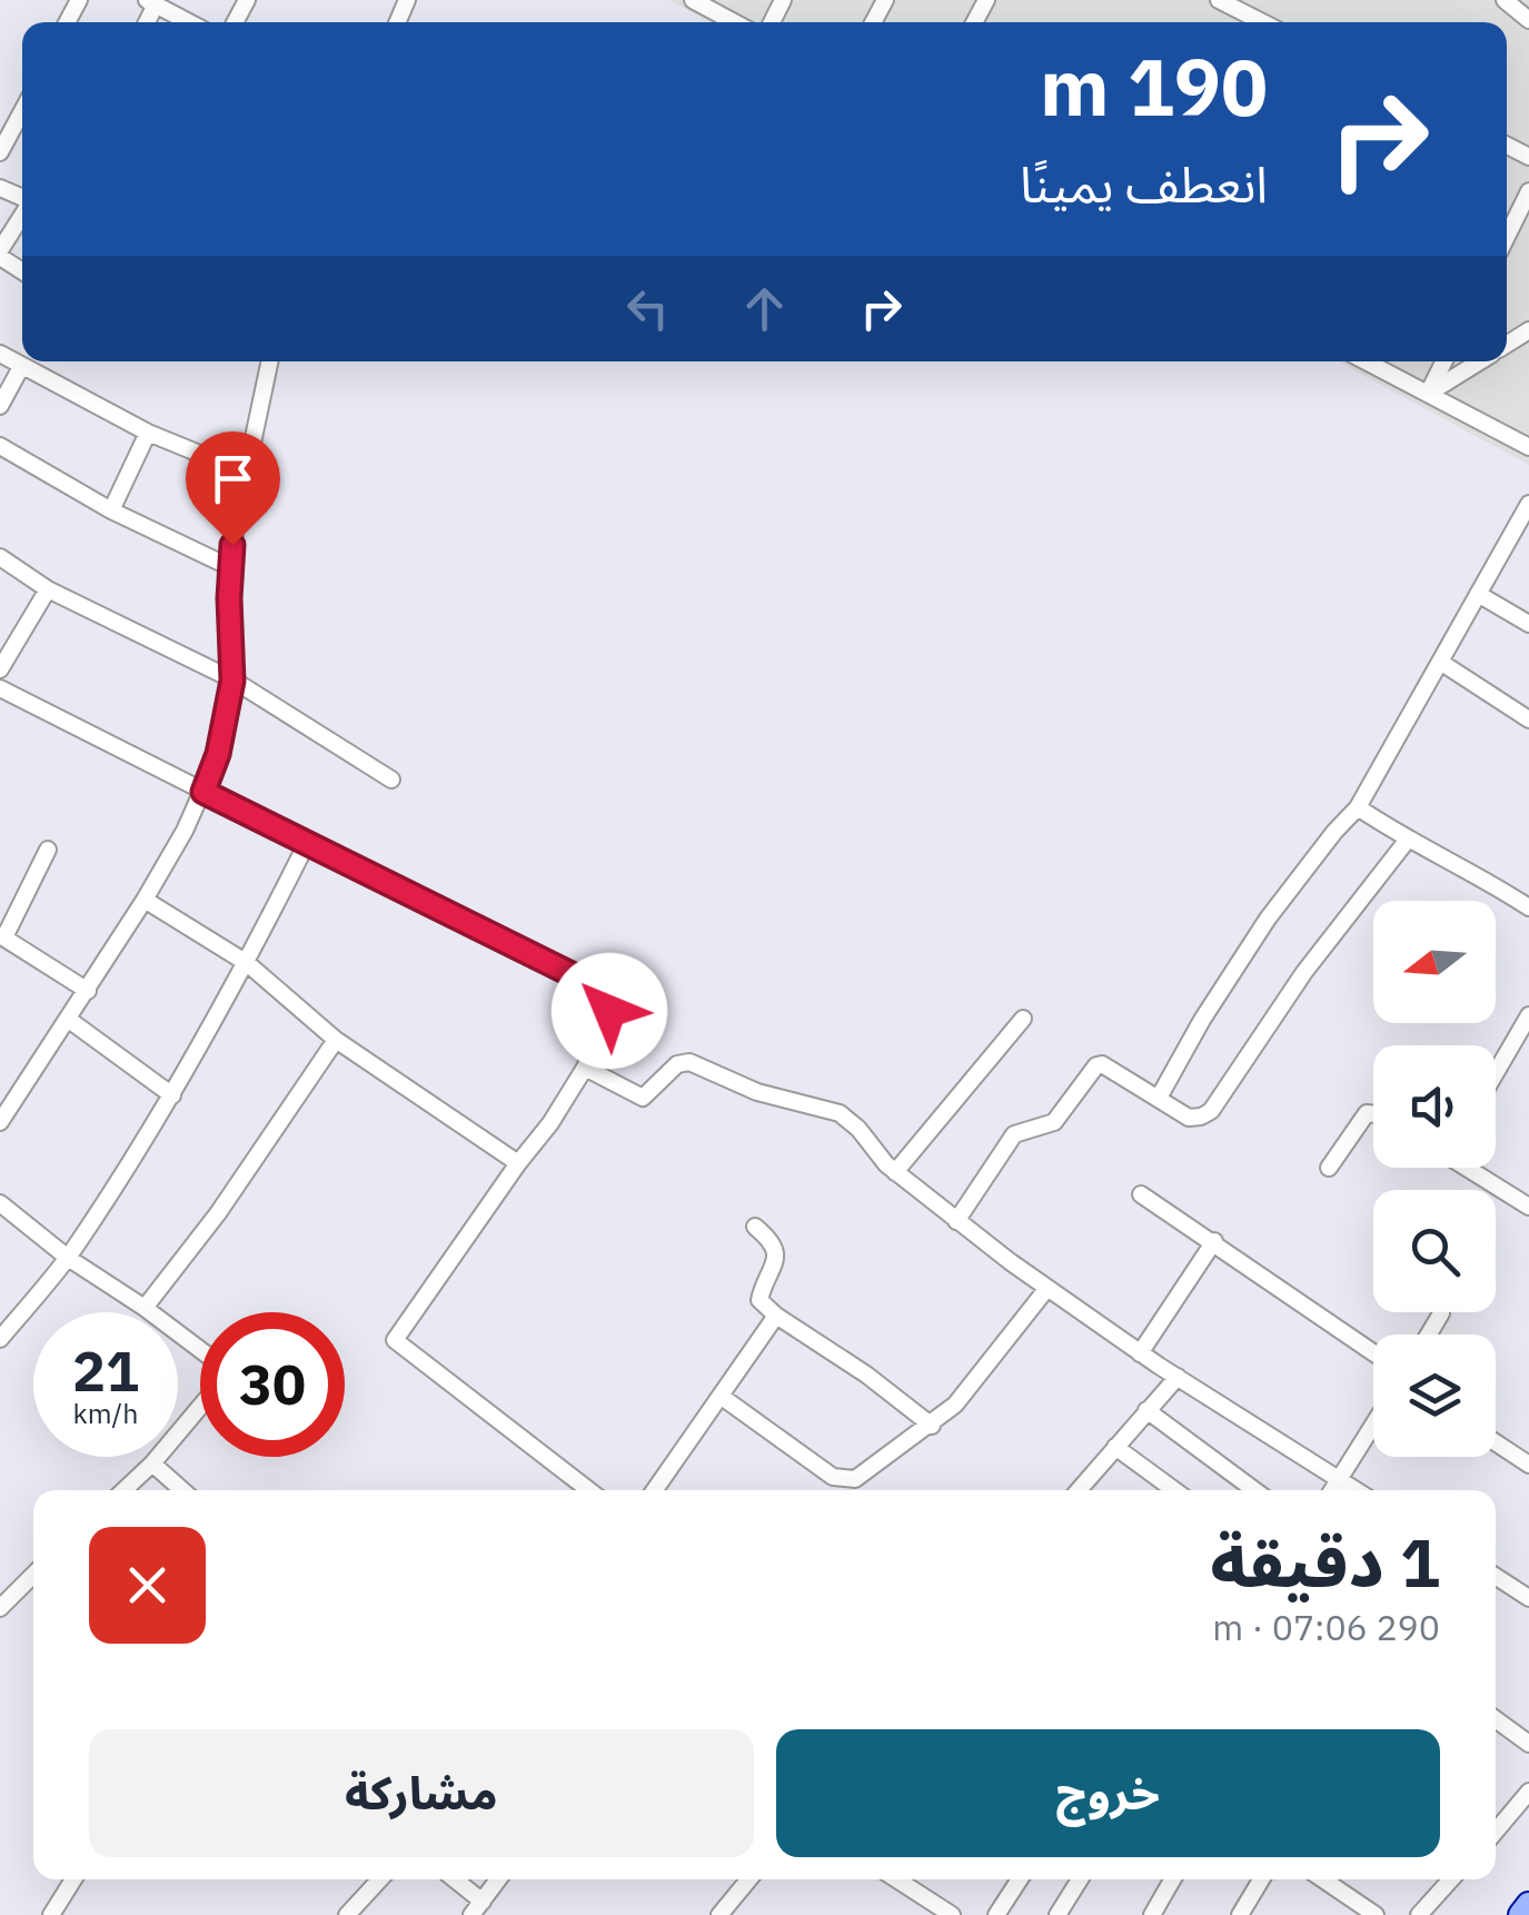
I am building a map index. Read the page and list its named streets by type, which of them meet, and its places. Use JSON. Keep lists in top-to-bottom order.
{
  "north": "left",
  "page": {
    "turn": ["190 m", "انعطف يمينًا"],
    "speed": "21 km/h",
    "limit": "30",
    "heading": ["1 دقيقة", "290 m · 07:06"],
    "buttons": ["خروج", "مشاركة"]
  }
}
